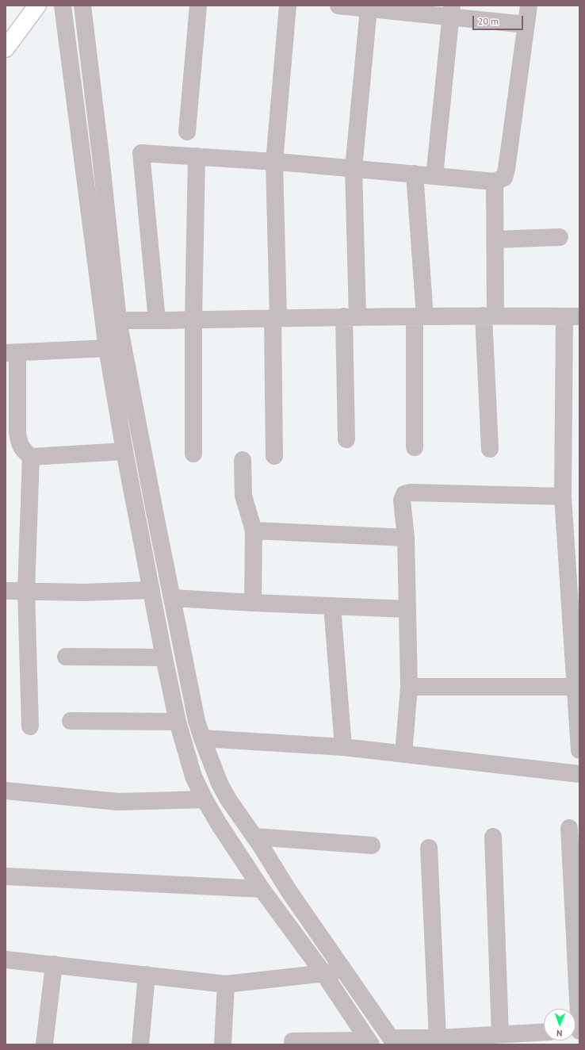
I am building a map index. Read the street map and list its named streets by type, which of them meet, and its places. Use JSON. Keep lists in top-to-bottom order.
{
  "scale_bar": "20 m",
  "north": "bottom"
}
